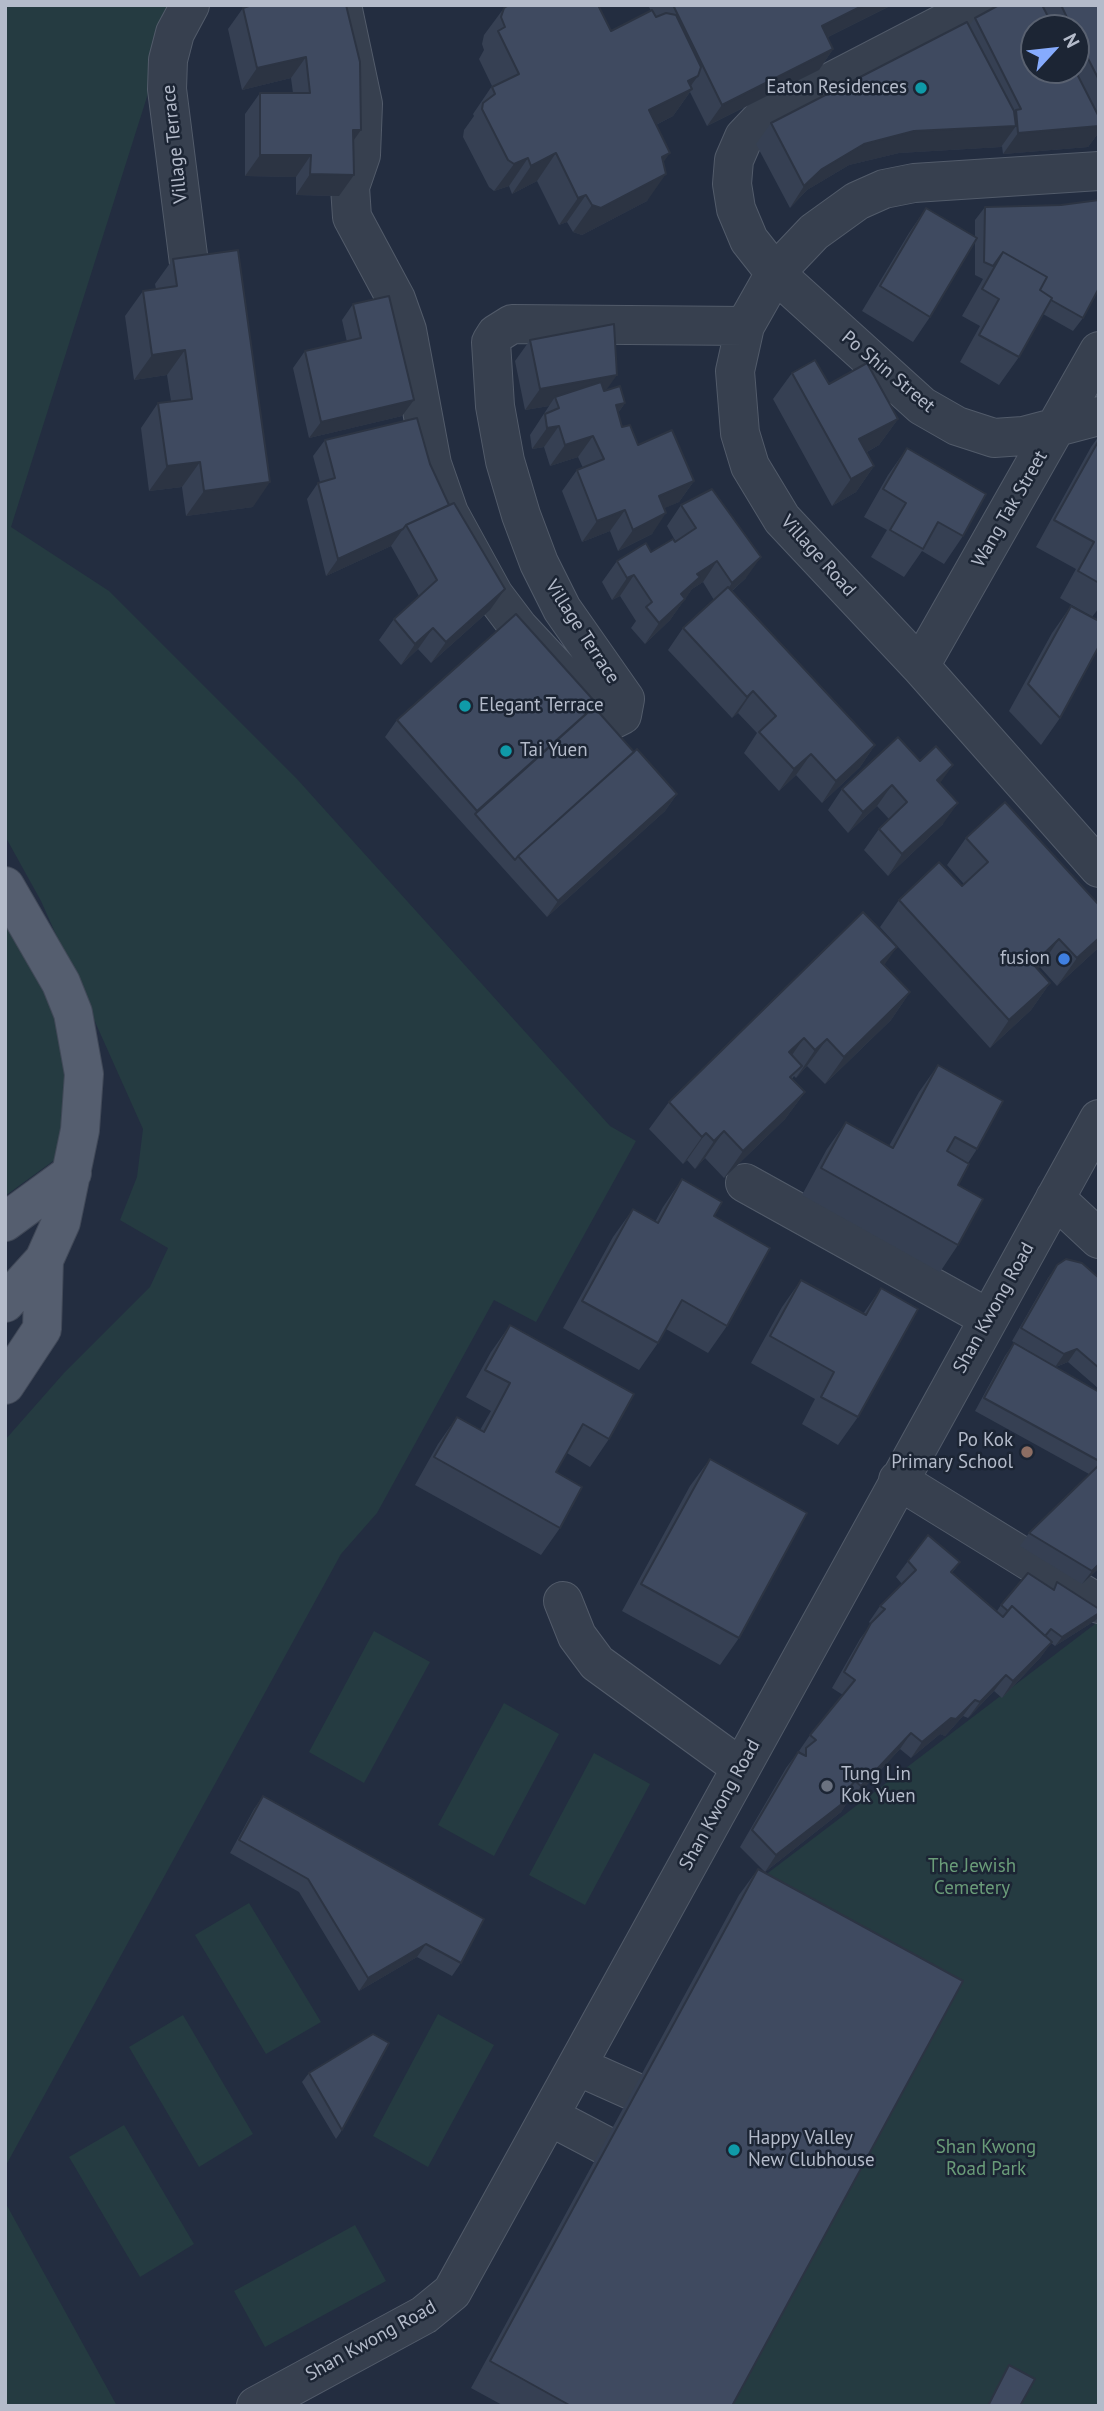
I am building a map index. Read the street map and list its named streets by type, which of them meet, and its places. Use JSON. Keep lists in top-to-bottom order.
{
  "streets": {
    "street": [
      "Village Terrace",
      "Po Shin Street",
      "Wang Tak Street",
      "Village Road",
      "Shan Kwong Road"
    ]
  },
  "crossings": [
    ["Village Terrace", "Village Road"],
    ["Po Shin Street", "Wang Tak Street"],
    ["Po Shin Street", "Village Road"],
    ["Wang Tak Street", "Village Road"]
  ],
  "parks": ["The Jewish Cemetery", "Shan Kwong Road Park"],
  "places": [
    "Eaton Residences",
    "Elegant Terrace",
    "Tai Yuen",
    "fusion",
    "Po Kok Primary School",
    "Tung Lin Kok Yuen",
    "Happy Valley New Clubhouse"
  ],
  "north": "top right"
}
